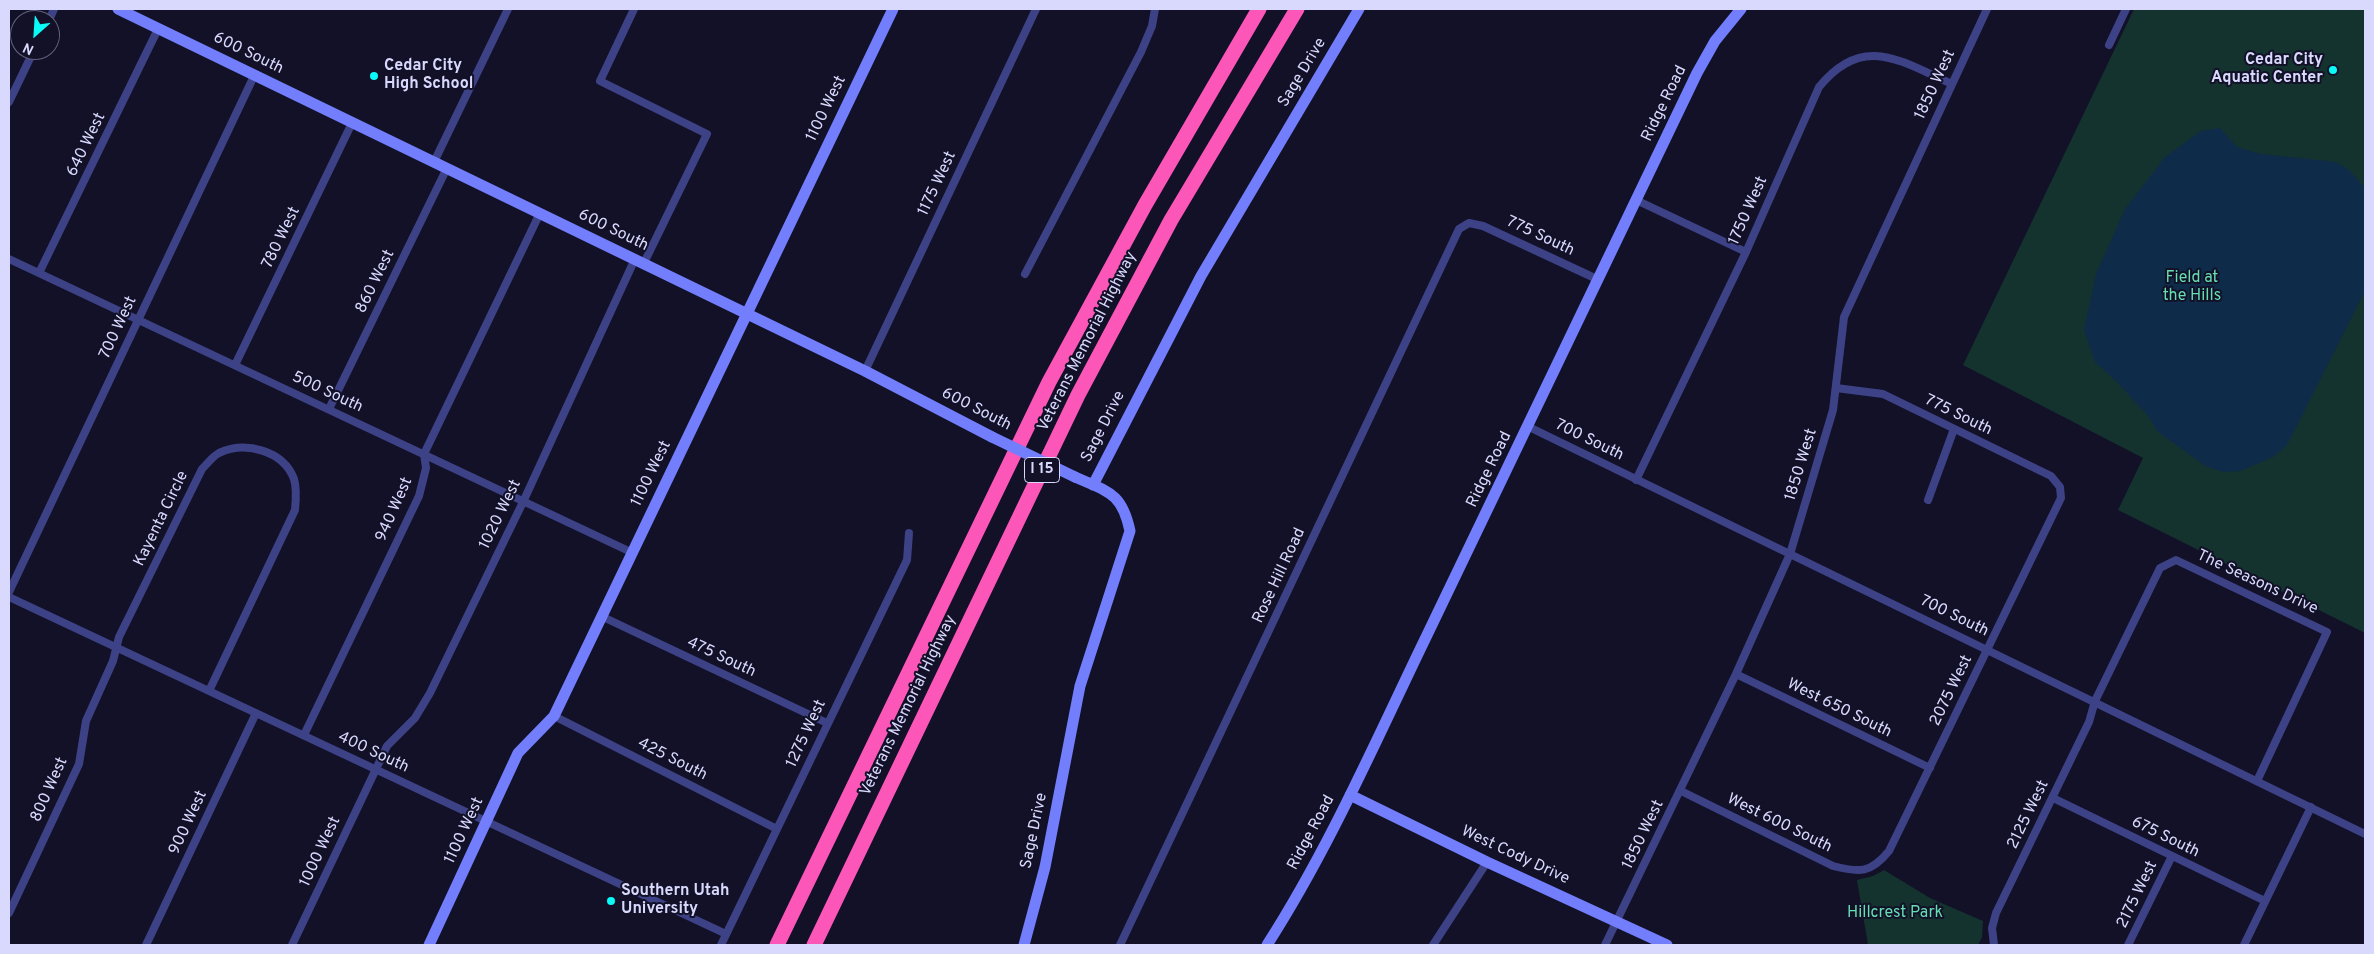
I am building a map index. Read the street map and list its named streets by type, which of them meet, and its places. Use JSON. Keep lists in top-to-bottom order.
{
  "streets": {
    "highway": ["Veterans Memorial Highway", "I 15"],
    "street": [
      "600 South",
      "Sage Drive",
      "1850 West",
      "Ridge Road",
      "1100 West",
      "640 West",
      "1175 West",
      "1750 West",
      "775 South",
      "780 West",
      "860 West",
      "700 West",
      "500 South",
      "700 South",
      "940 West",
      "1020 West",
      "Kayenta Circle",
      "Rose Hill Road",
      "The Seasons Drive",
      "475 South",
      "2075 West",
      "West 650 South",
      "1275 West",
      "400 South",
      "425 South",
      "800 West",
      "2125 West",
      "900 West",
      "West 600 South",
      "675 South",
      "1000 West",
      "West Cody Drive",
      "2175 West"
    ]
  },
  "crossings": [
    ["600 South", "Sage Drive"],
    ["600 South", "1100 West"],
    ["600 South", "640 West"],
    ["600 South", "1175 West"],
    ["600 South", "780 West"],
    ["600 South", "860 West"],
    ["600 South", "700 West"],
    ["600 South", "940 West"],
    ["600 South", "1020 West"],
    ["1850 West", "1750 West"],
    ["1850 West", "775 South"],
    ["1850 West", "700 South"],
    ["1850 West", "West 650 South"],
    ["1850 West", "West 600 South"],
    ["1850 West", "West Cody Drive"],
    ["Ridge Road", "775 South"],
    ["Ridge Road", "700 South"],
    ["Ridge Road", "West Cody Drive"],
    ["1100 West", "500 South"],
    ["1100 West", "475 South"],
    ["1100 West", "400 South"],
    ["1100 West", "425 South"],
    ["640 West", "500 South"],
    ["1750 West", "700 South"],
    ["775 South", "Rose Hill Road"],
    ["775 South", "2075 West"],
    ["780 West", "500 South"],
    ["860 West", "500 South"],
    ["700 West", "500 South"],
    ["500 South", "940 West"],
    ["500 South", "1020 West"],
    ["700 South", "The Seasons Drive"],
    ["700 South", "2075 West"],
    ["700 South", "2125 West"],
    ["940 West", "400 South"],
    ["1020 West", "400 South"],
    ["1020 West", "1000 West"],
    ["Kayenta Circle", "400 South"],
    ["Kayenta Circle", "800 West"],
    ["The Seasons Drive", "2125 West"],
    ["475 South", "1275 West"],
    ["2075 West", "West 650 South"],
    ["2075 West", "West 600 South"],
    ["1275 West", "400 South"],
    ["1275 West", "425 South"],
    ["400 South", "800 West"],
    ["400 South", "900 West"],
    ["400 South", "1000 West"],
    ["2125 West", "675 South"],
    ["675 South", "2175 West"]
  ],
  "parks": ["Field at the Hills", "Hillcrest Park"],
  "places": ["Cedar City Aquatic Center", "Cedar City High School", "Southern Utah University"],
  "north": "bottom left"
}
